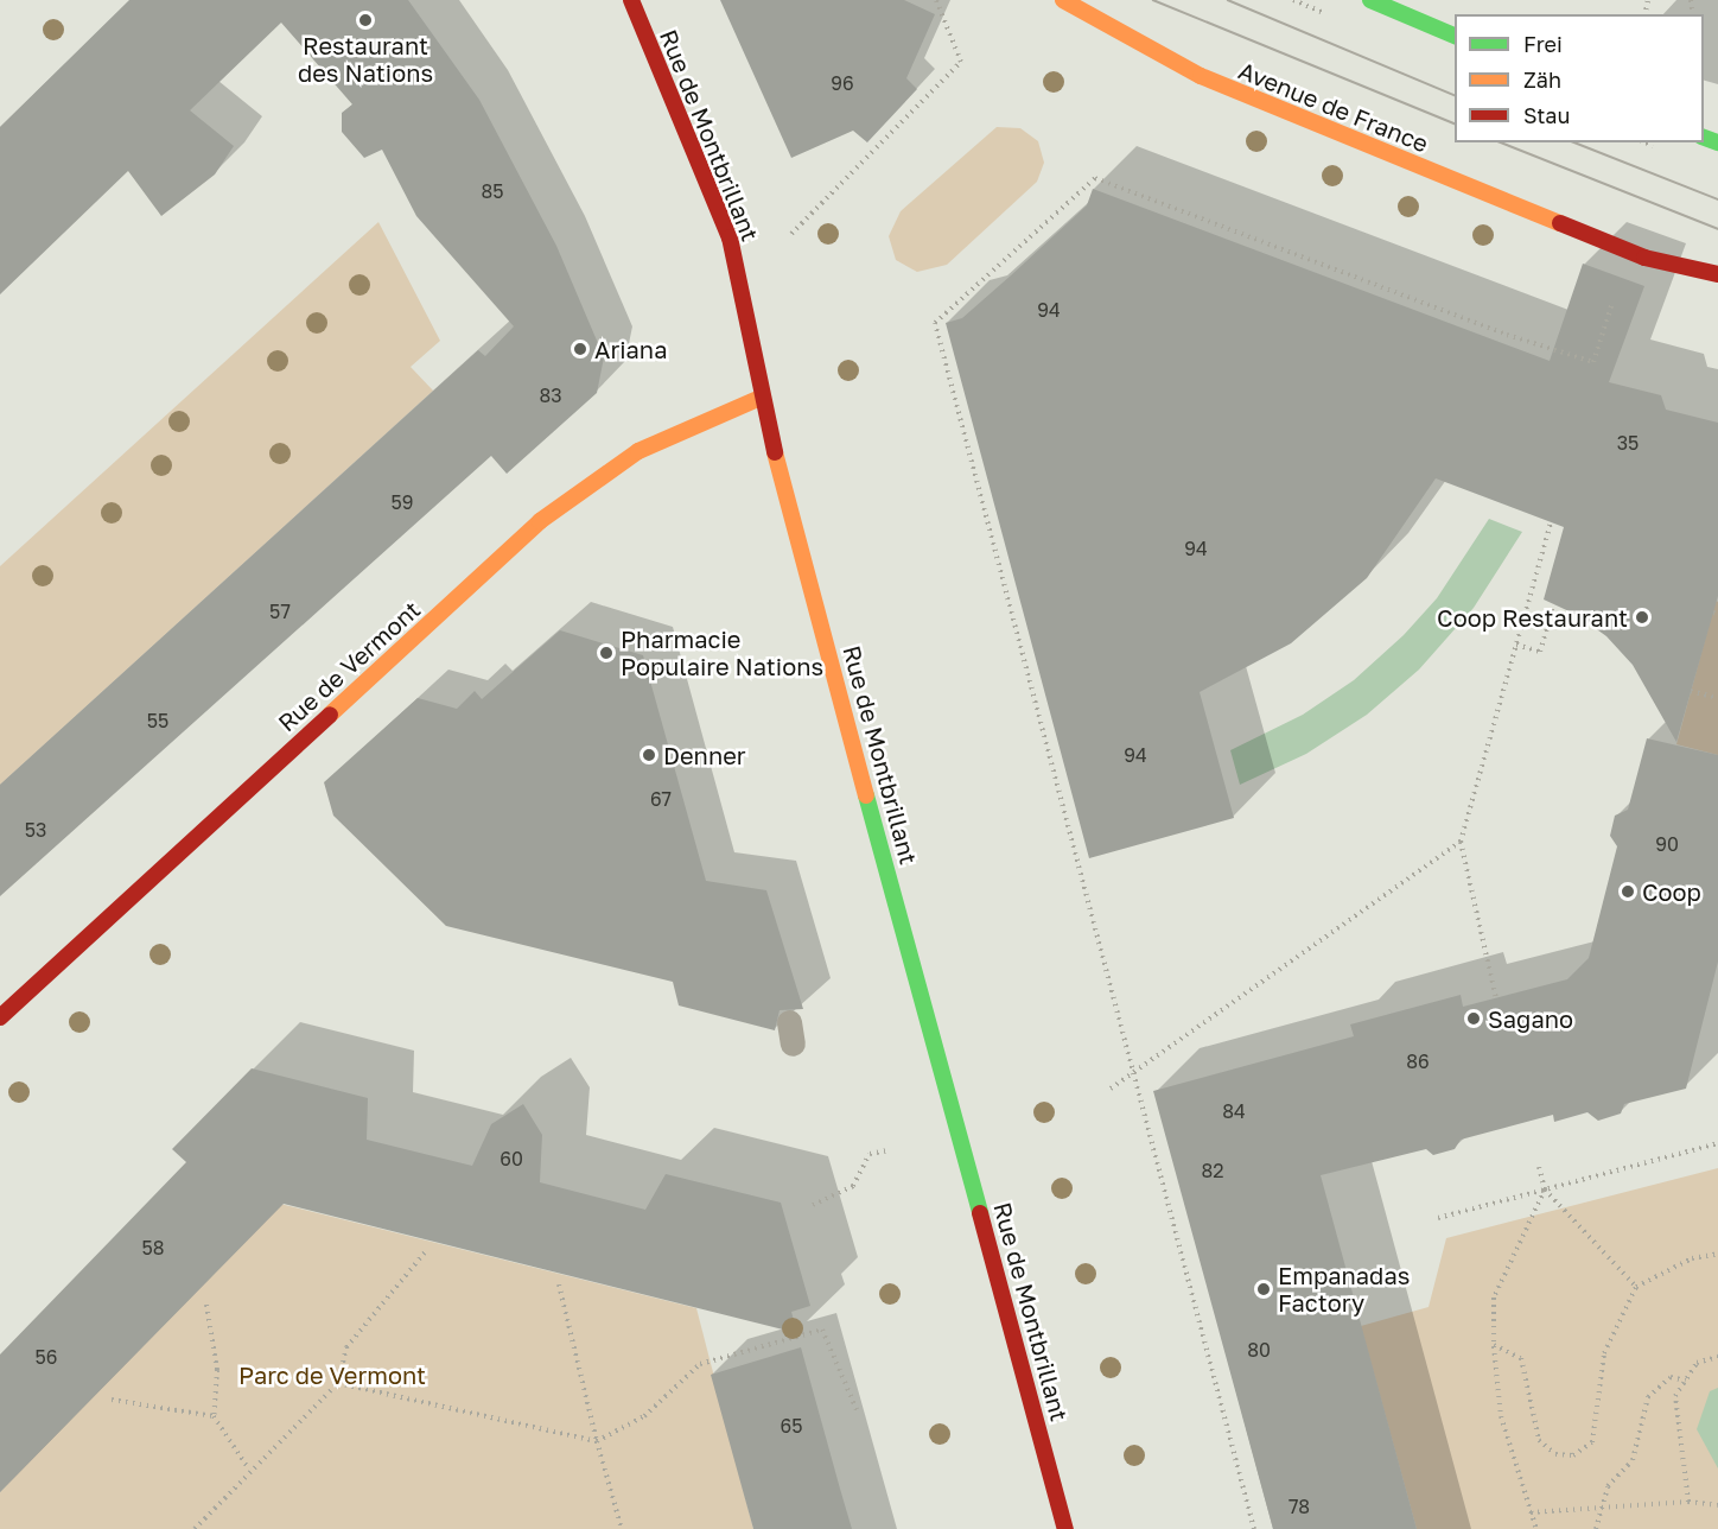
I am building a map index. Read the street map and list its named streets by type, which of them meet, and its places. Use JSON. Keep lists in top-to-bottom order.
{
  "streets": {
    "main road": ["Avenue de France", "Rue de Montbrillant", "Rue de Vermont"]
  },
  "crossings": [
    ["Rue de Montbrillant", "Rue de Vermont"]
  ],
  "parks": ["Parc de Vermont"],
  "places": [
    "Restaurant des Nations",
    "Ariana",
    "Coop Restaurant",
    "Pharmacie Populaire Nations",
    "Denner",
    "Coop",
    "Sagano",
    "Empanadas Factory"
  ],
  "house_numbers": [
    "96",
    "85",
    "94",
    "83",
    "35",
    "59",
    "94",
    "57",
    "55",
    "94",
    "67",
    "53",
    "90",
    "86",
    "84",
    "60",
    "82",
    "58",
    "80",
    "56",
    "65",
    "78"
  ],
  "legend": ["Frei", "Zäh", "Stau"]
}
